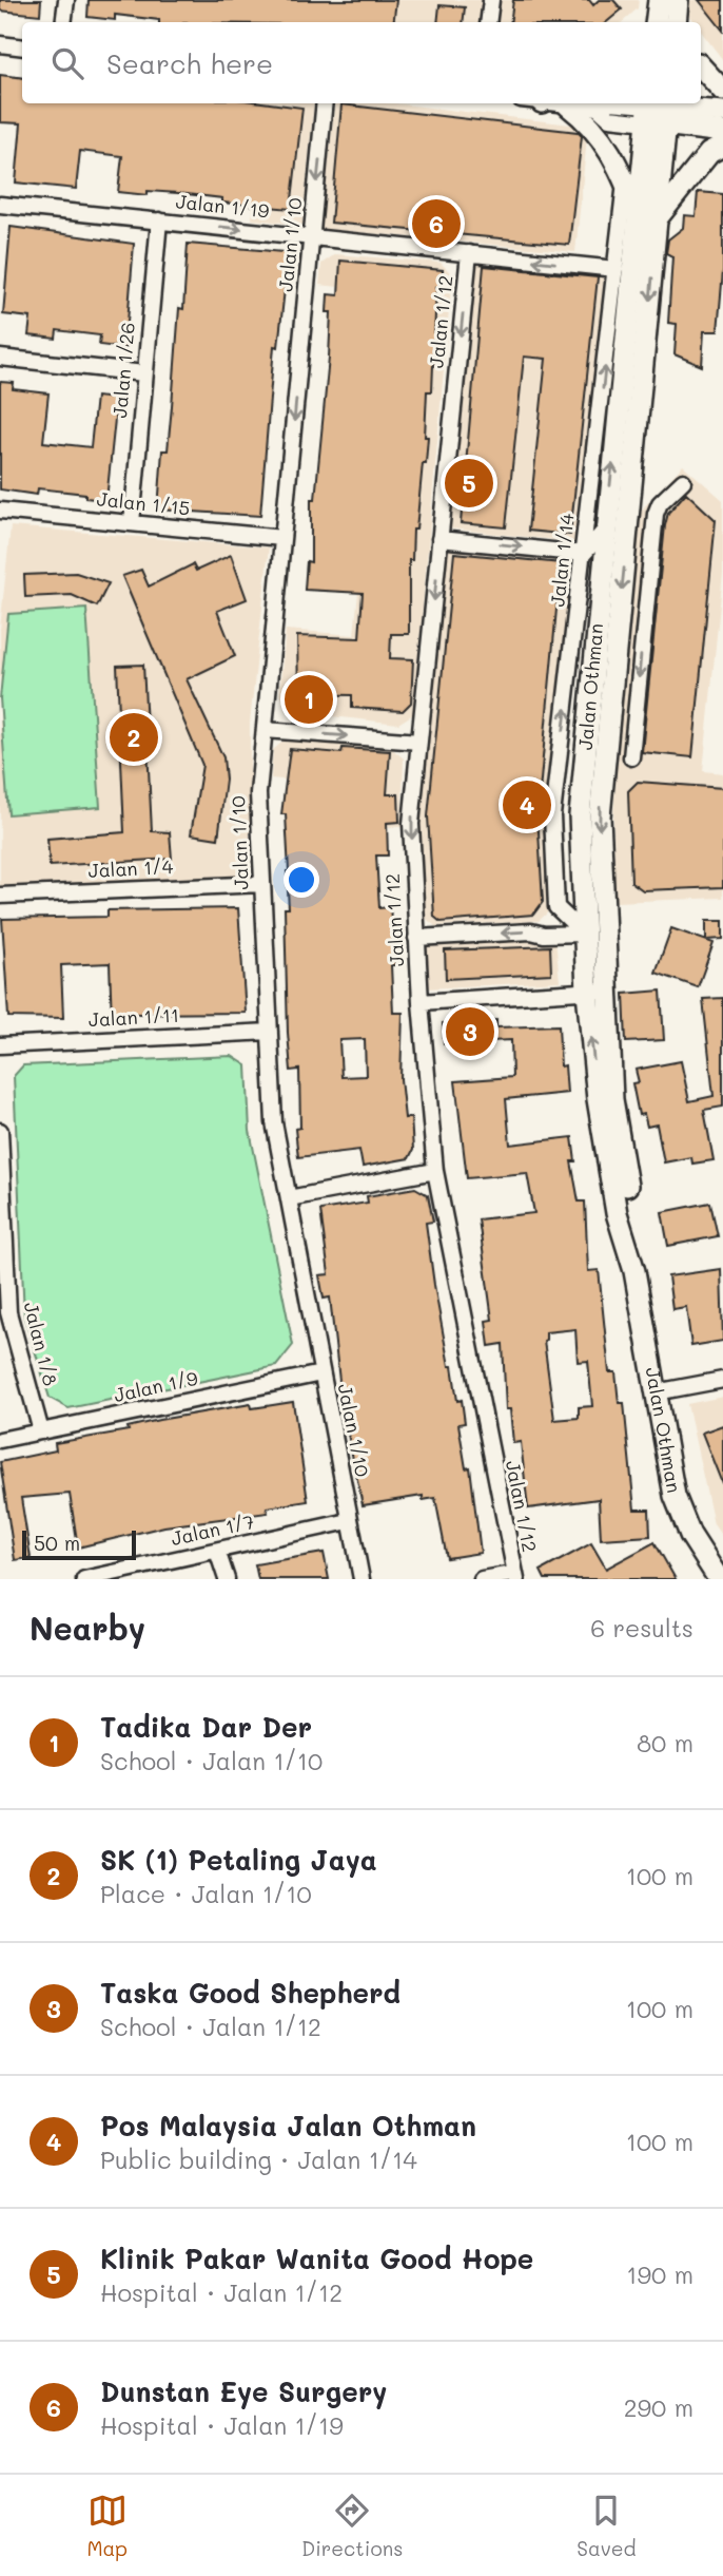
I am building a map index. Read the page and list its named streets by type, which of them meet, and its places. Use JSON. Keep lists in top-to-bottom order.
{
  "streets": {
    "main road": ["Jalan Othman"],
    "street": [
      "Jalan 1/19",
      "Jalan 1/10",
      "Jalan 1/12",
      "Jalan 1/26",
      "Jalan 1/15",
      "Jalan 1/14",
      "Jalan 1/4",
      "Jalan 1/11",
      "Jalan 1/8",
      "Jalan 1/9",
      "Jalan 1/7"
    ]
  },
  "crossings": [
    ["Jalan 1/19", "Jalan 1/10"],
    ["Jalan 1/19", "Jalan 1/12"],
    ["Jalan 1/19", "Jalan 1/26"],
    ["Jalan 1/19", "Jalan 1/14"],
    ["Jalan 1/10", "Jalan 1/15"],
    ["Jalan 1/10", "Jalan 1/4"],
    ["Jalan 1/10", "Jalan 1/11"],
    ["Jalan 1/10", "Jalan 1/9"],
    ["Jalan 1/10", "Jalan 1/7"],
    ["Jalan 1/26", "Jalan 1/15"],
    ["Jalan 1/14", "Jalan Othman"],
    ["Jalan 1/8", "Jalan 1/9"]
  ],
  "one_way": ["Jalan 1/12"],
  "scale_bar": "50 m",
  "page": {
    "search": "Search here",
    "pins": [
      "6",
      "5",
      "1",
      "2",
      "4",
      "3"
    ],
    "scale": "50 m",
    "heading": ["Nearby", "6 results"],
    "list": [
      {
        "mark": "1",
        "name": "Tadika Dar Der",
        "note": "School · Jalan 1/10",
        "value": "80 m"
      },
      {
        "mark": "2",
        "name": "SK (1) Petaling Jaya",
        "note": "Place · Jalan 1/10",
        "value": "100 m"
      },
      {
        "mark": "3",
        "name": "Taska Good Shepherd",
        "note": "School · Jalan 1/12",
        "value": "100 m"
      },
      {
        "mark": "4",
        "name": "Pos Malaysia Jalan Othman",
        "note": "Public building · Jalan 1/14",
        "value": "100 m"
      },
      {
        "mark": "5",
        "name": "Klinik Pakar Wanita Good Hope",
        "note": "Hospital · Jalan 1/12",
        "value": "190 m"
      },
      {
        "mark": "6",
        "name": "Dunstan Eye Surgery",
        "note": "Hospital · Jalan 1/19",
        "value": "290 m"
      }
    ],
    "nav": ["Map", "Directions", "Saved"]
  }
}
